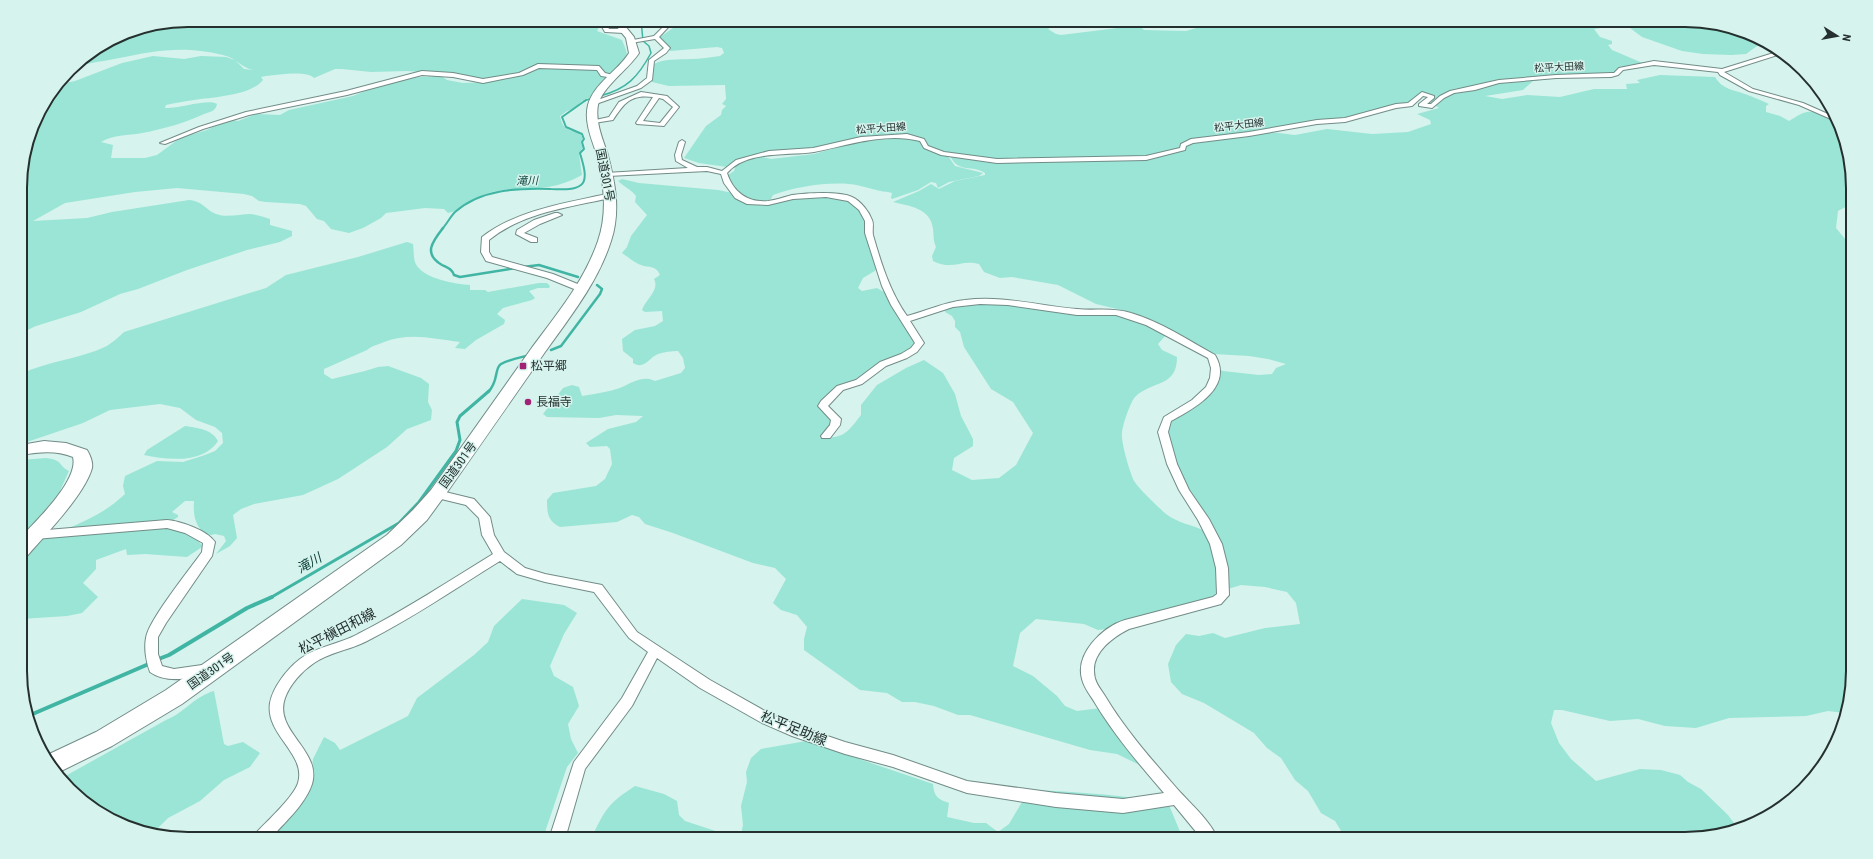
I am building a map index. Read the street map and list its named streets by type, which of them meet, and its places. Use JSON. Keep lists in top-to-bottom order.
{
  "streets": {
    "highway": ["国道301号"],
    "street": ["松平大田線", "松平槇田和線", "松平足助線"]
  },
  "crossings": [
    ["国道301号", "松平足助線"],
    ["松平槇田和線", "松平足助線"]
  ],
  "water": ["滝川"],
  "places": {
    "transit": ["松平郷"],
    "other": ["長福寺"]
  },
  "north": "right"
}
